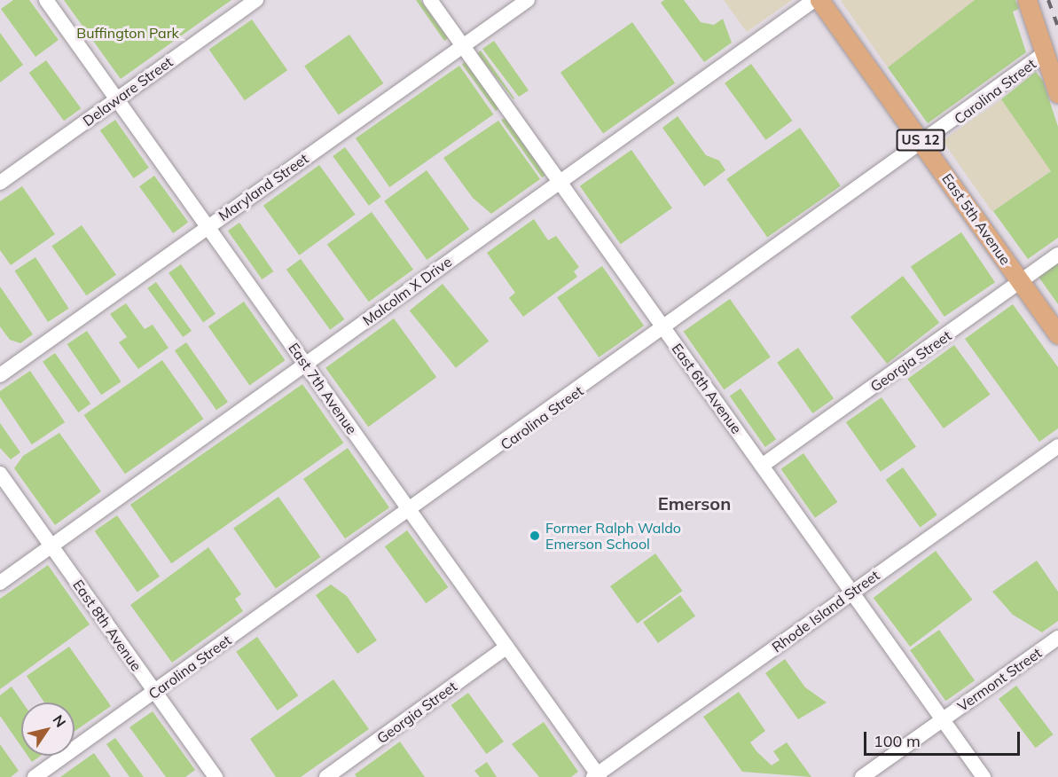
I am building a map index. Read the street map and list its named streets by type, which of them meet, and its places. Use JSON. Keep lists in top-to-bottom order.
{
  "streets": {
    "main road": ["US 12", "East 5th Avenue"],
    "street": [
      "Delaware Street",
      "Carolina Street",
      "Maryland Street",
      "Malcolm X Drive",
      "Georgia Street",
      "East 7th Avenue",
      "East 6th Avenue",
      "Rhode Island Street",
      "East 8th Avenue",
      "Vermont Street"
    ]
  },
  "crossings": [
    ["Delaware Street", "East 7th Avenue"],
    ["Carolina Street", "East 5th Avenue"],
    ["Carolina Street", "East 7th Avenue"],
    ["Carolina Street", "East 6th Avenue"],
    ["Carolina Street", "East 8th Avenue"],
    ["Maryland Street", "East 7th Avenue"],
    ["Maryland Street", "East 6th Avenue"],
    ["East 5th Avenue", "Georgia Street"],
    ["Malcolm X Drive", "East 7th Avenue"],
    ["Malcolm X Drive", "East 6th Avenue"],
    ["Malcolm X Drive", "East 8th Avenue"],
    ["Georgia Street", "East 7th Avenue"],
    ["Georgia Street", "East 6th Avenue"],
    ["East 7th Avenue", "Rhode Island Street"],
    ["East 6th Avenue", "Rhode Island Street"],
    ["East 6th Avenue", "Vermont Street"]
  ],
  "districts": ["Emerson"],
  "parks": ["Buffington Park"],
  "places": ["Former Ralph Waldo Emerson School"],
  "scale_bar": "100 m",
  "north": "top right"
}
